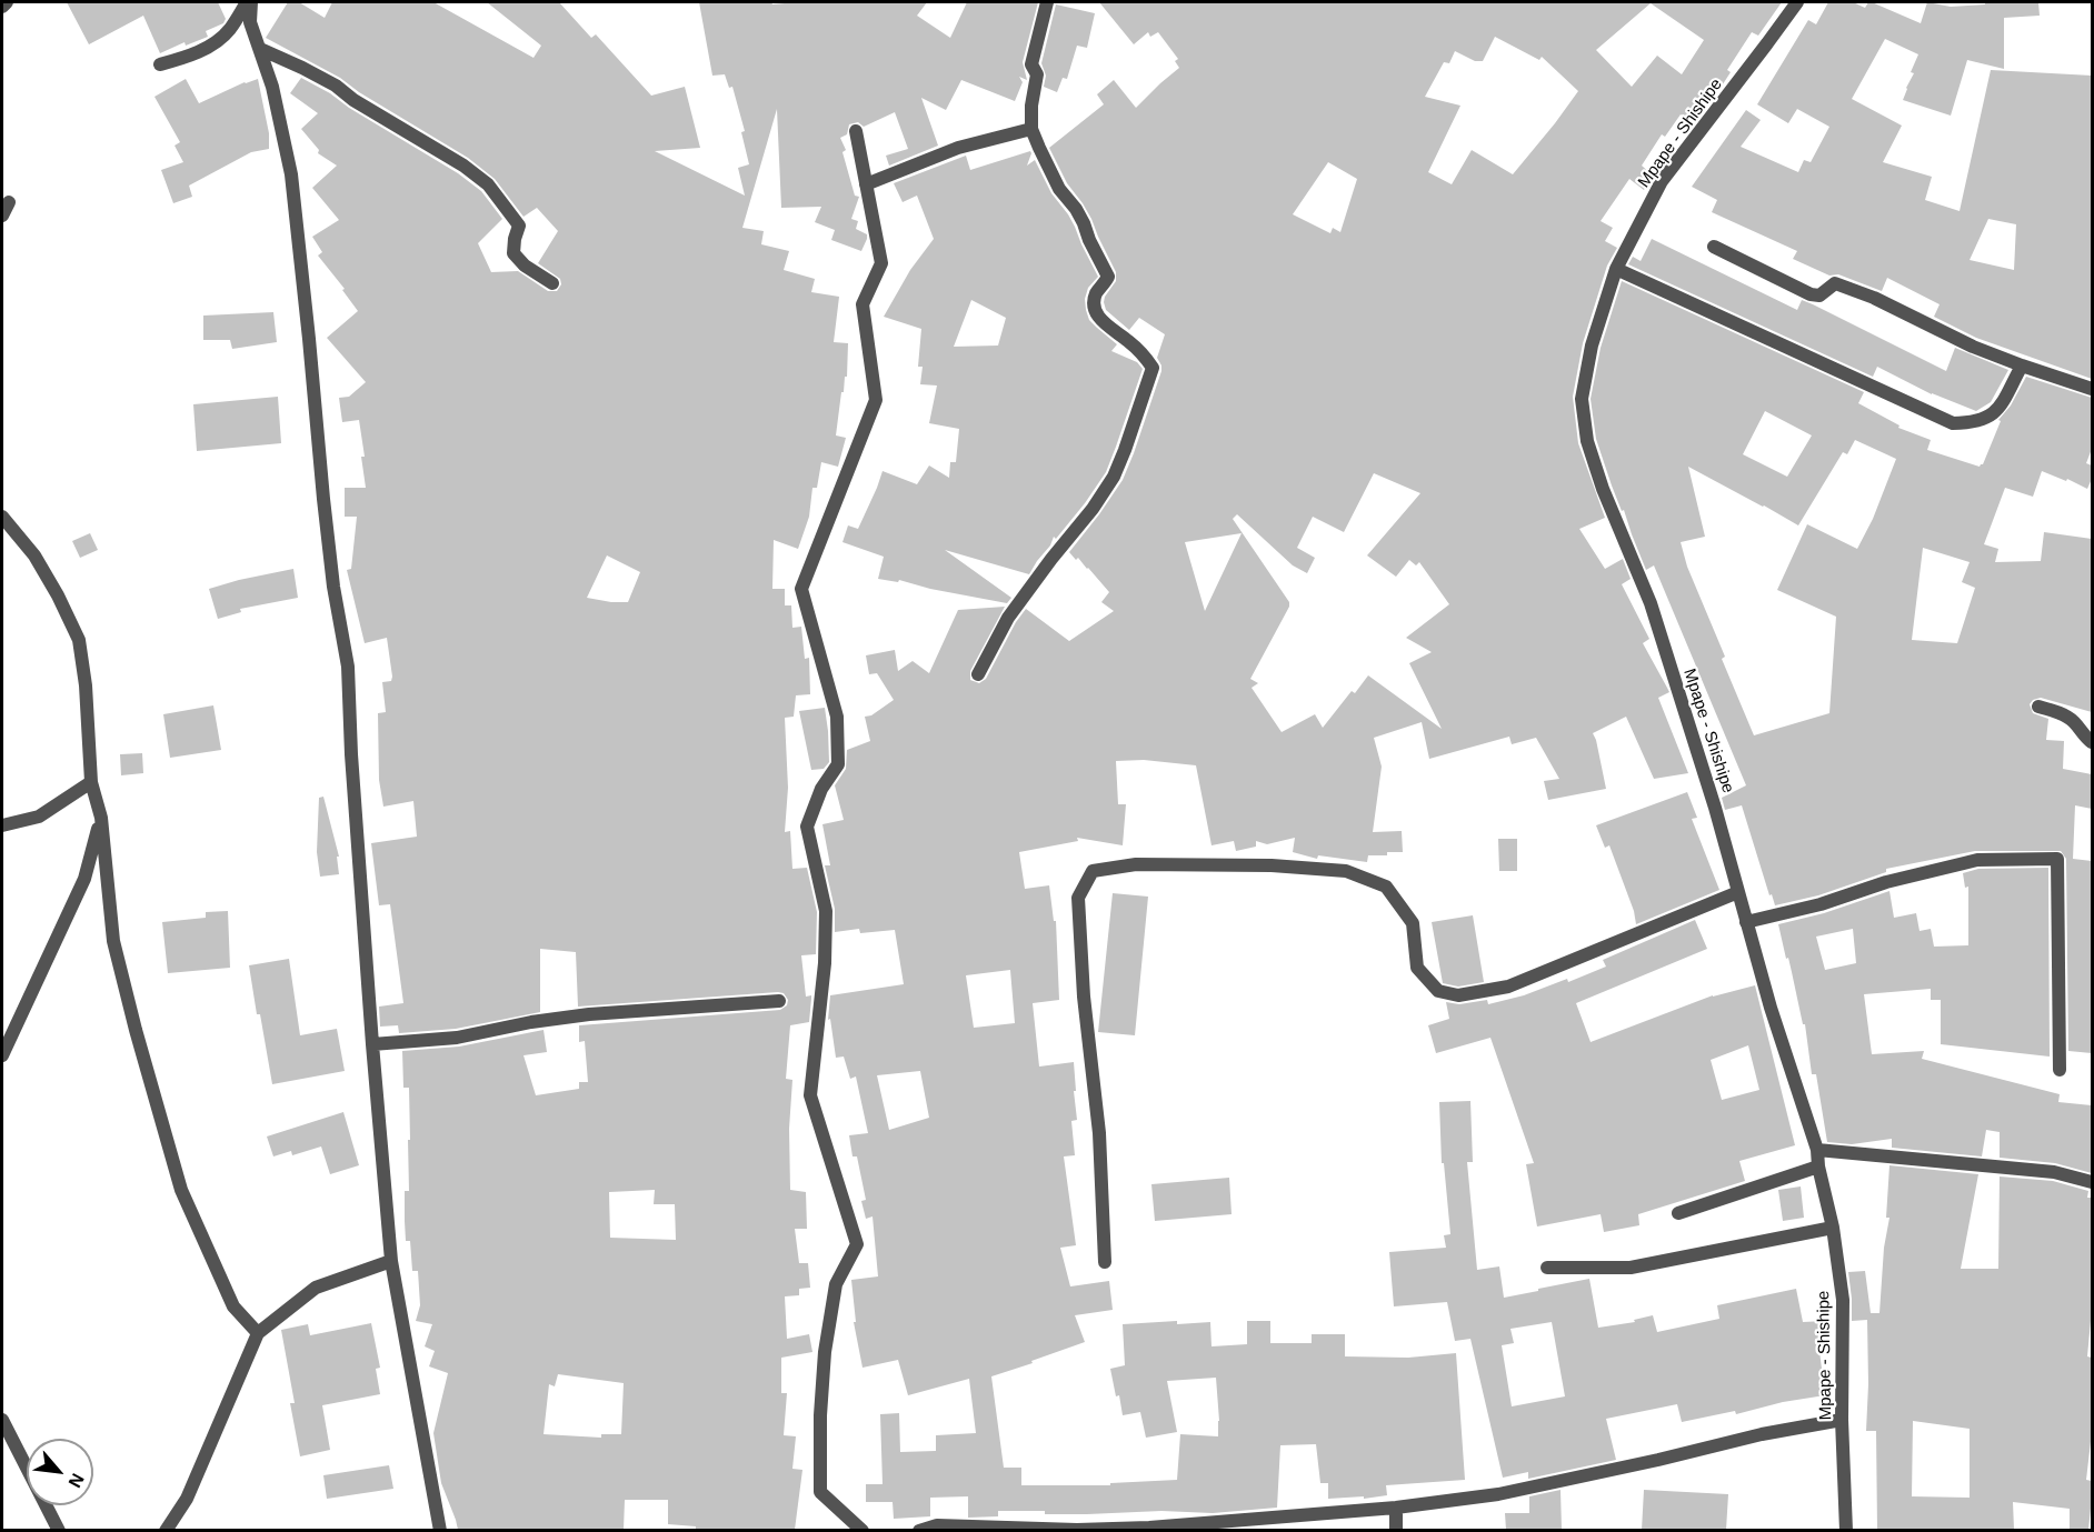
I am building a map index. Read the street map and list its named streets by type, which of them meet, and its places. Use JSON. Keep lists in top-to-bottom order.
{
  "streets": {
    "street": ["Mpape - Shishipe"]
  },
  "north": "bottom right"
}
